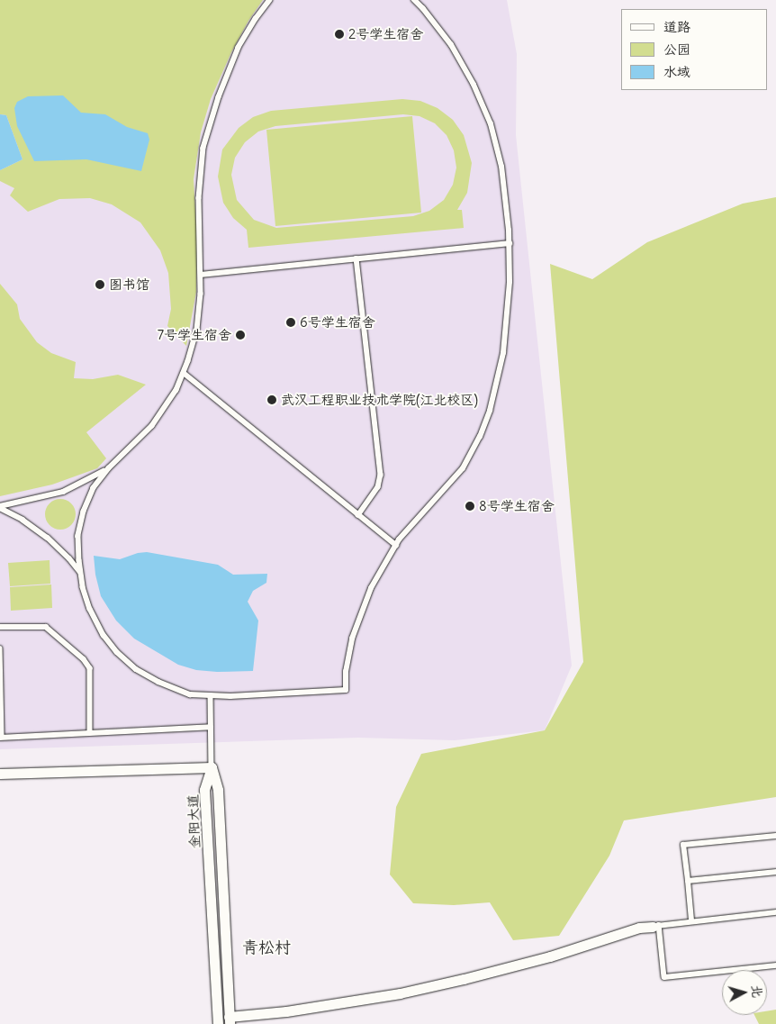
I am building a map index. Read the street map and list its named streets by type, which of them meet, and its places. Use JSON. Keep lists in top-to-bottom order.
{
  "streets": {
    "street": ["金阳大道"]
  },
  "districts": ["青松村"],
  "places": [
    "2号学生宿舍",
    "图书馆",
    "6号学生宿舍",
    "7号学生宿舍",
    "武汉工程职业技术学院(江北校区)",
    "8号学生宿舍"
  ],
  "legend": ["道路", "公园", "水域"],
  "north": "right"
}
